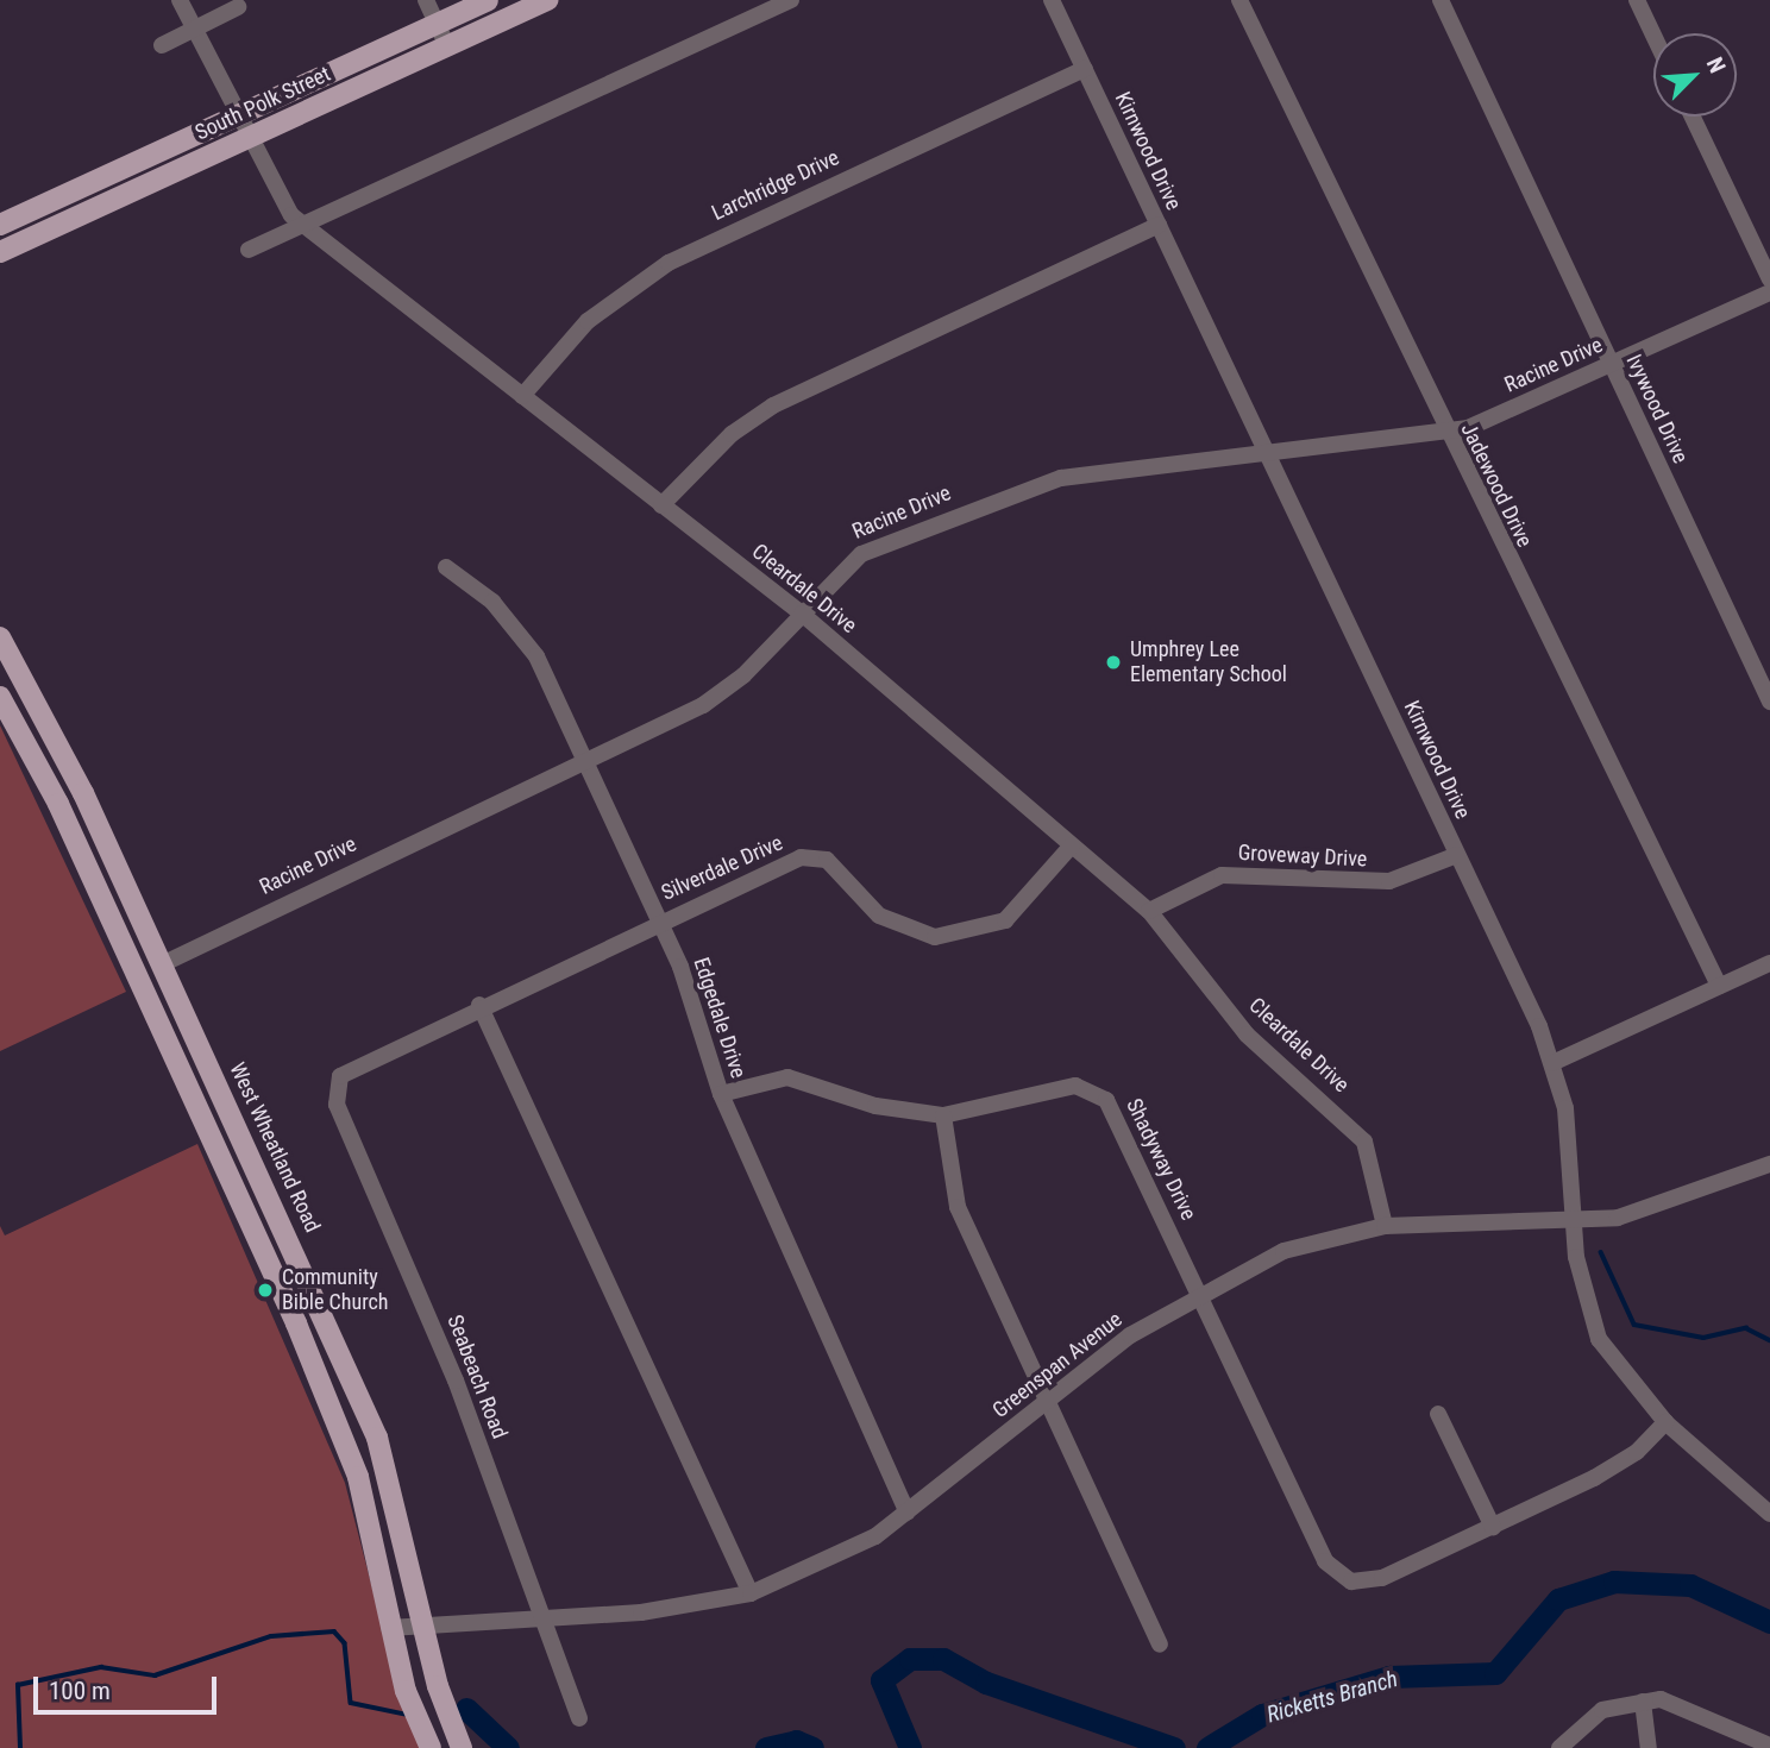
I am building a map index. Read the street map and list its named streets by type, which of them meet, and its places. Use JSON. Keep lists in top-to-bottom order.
{
  "streets": {
    "main road": ["South Polk Street", "Racine Drive", "West Wheatland Road"],
    "street": [
      "Kirnwood Drive",
      "Larchridge Drive",
      "Ivywood Drive",
      "Jadewood Drive",
      "Cleardale Drive",
      "Groveway Drive",
      "Silverdale Drive",
      "Edgedale Drive",
      "Shadyway Drive",
      "Greenspan Avenue",
      "Seabeach Road"
    ]
  },
  "crossings": [
    ["South Polk Street", "Cleardale Drive"],
    ["Kirnwood Drive", "Larchridge Drive"],
    ["Kirnwood Drive", "Racine Drive"],
    ["Kirnwood Drive", "Groveway Drive"],
    ["Kirnwood Drive", "Greenspan Avenue"],
    ["Larchridge Drive", "Cleardale Drive"],
    ["Racine Drive", "Ivywood Drive"],
    ["Racine Drive", "Jadewood Drive"],
    ["Racine Drive", "Cleardale Drive"],
    ["Racine Drive", "Edgedale Drive"],
    ["Racine Drive", "West Wheatland Road"],
    ["Cleardale Drive", "Groveway Drive"],
    ["Cleardale Drive", "Silverdale Drive"],
    ["Cleardale Drive", "Greenspan Avenue"],
    ["Silverdale Drive", "Edgedale Drive"],
    ["Silverdale Drive", "Seabeach Road"],
    ["Edgedale Drive", "Shadyway Drive"],
    ["Edgedale Drive", "Greenspan Avenue"],
    ["West Wheatland Road", "Greenspan Avenue"],
    ["Shadyway Drive", "Greenspan Avenue"],
    ["Greenspan Avenue", "Seabeach Road"]
  ],
  "water": ["Ricketts Branch"],
  "places": ["Umphrey Lee Elementary School", "Community Bible Church"],
  "scale_bar": "100 m",
  "north": "top right"
}
